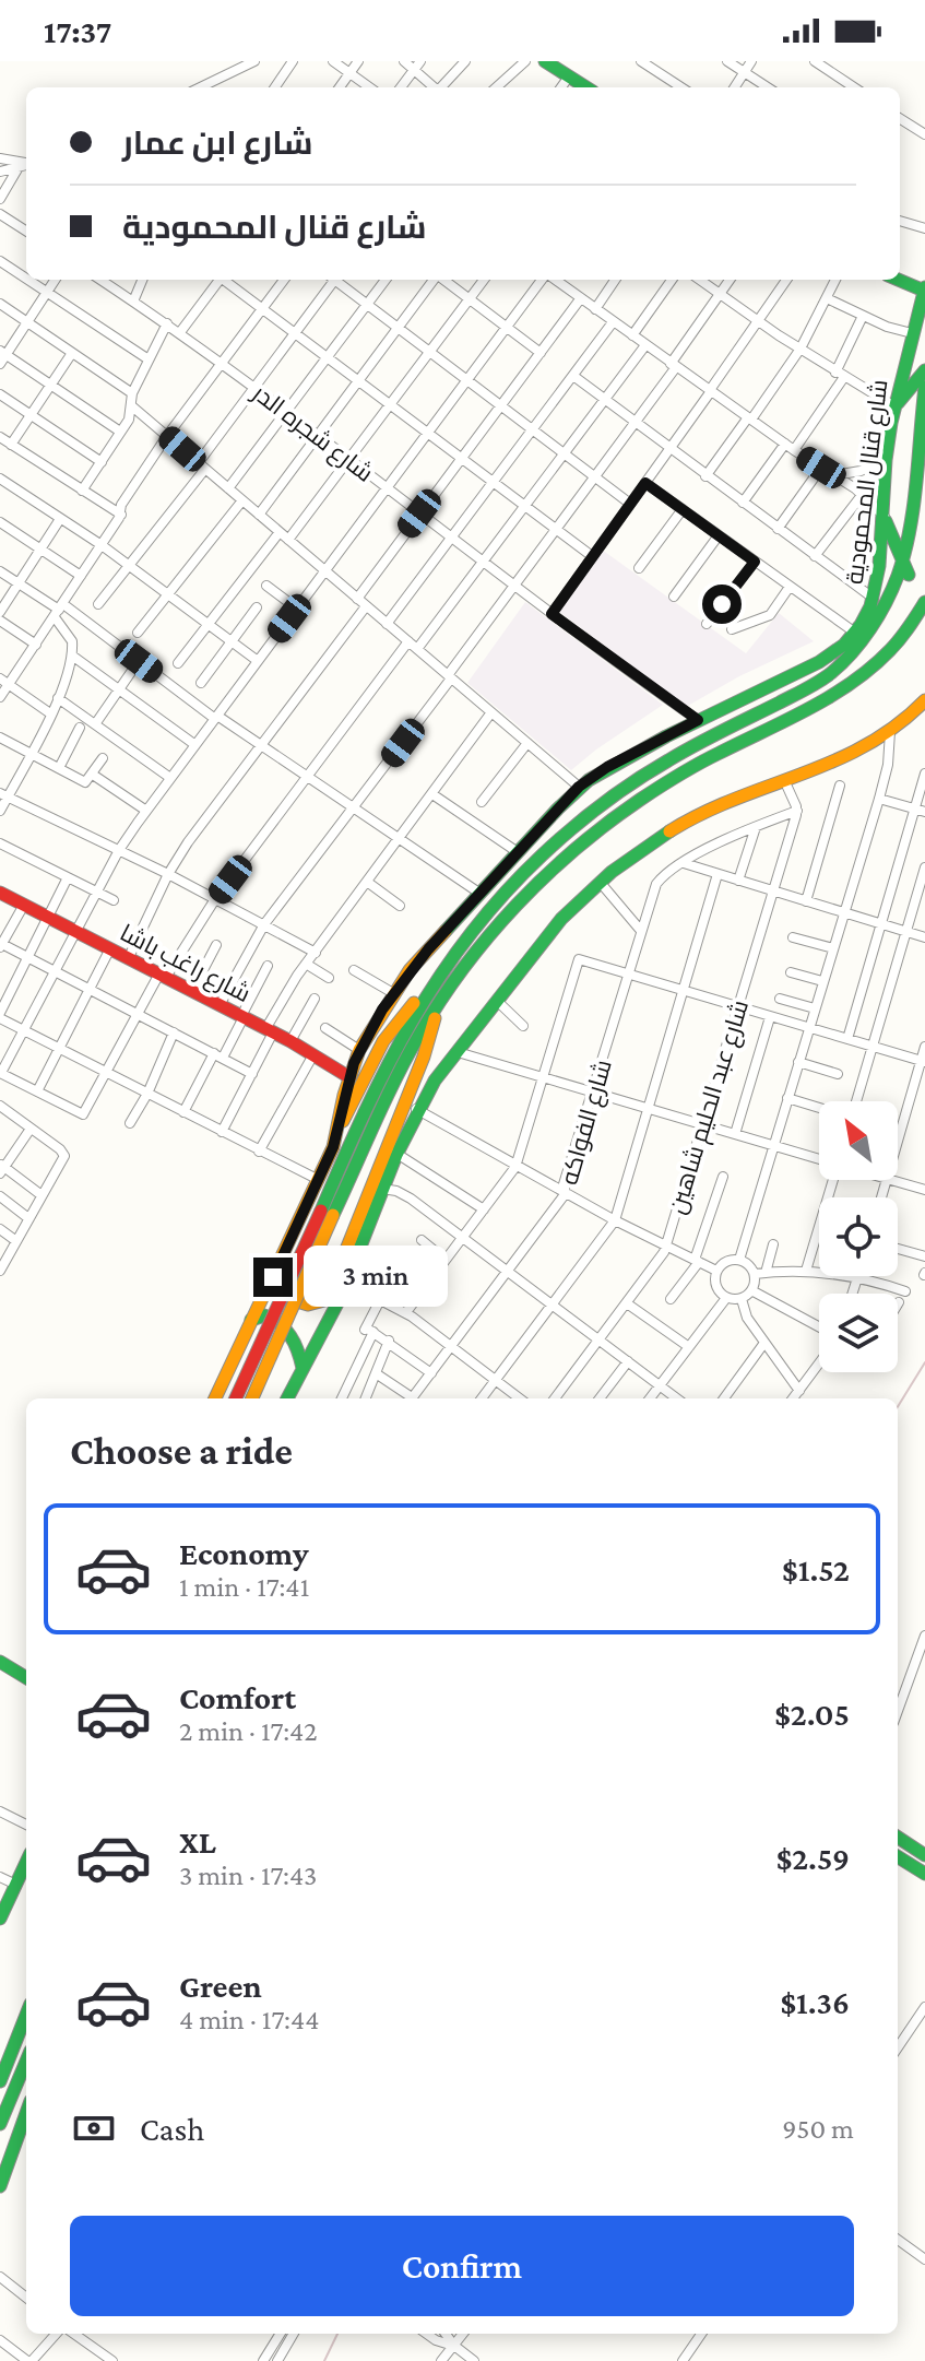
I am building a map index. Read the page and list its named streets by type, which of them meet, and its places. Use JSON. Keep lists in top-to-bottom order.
{
  "streets": {
    "street": [
      "شارع شجره الدر",
      "شارع قنال المحمودية",
      "شارع راغب باشا",
      "شارع عبد الحليم شاهين",
      "شارع الفواكه"
    ]
  },
  "crossings": [
    ["شارع شجره الدر", "شارع قنال المحمودية"],
    ["شارع قنال المحمودية", "شارع راغب باشا"],
    ["شارع عبد الحليم شاهين", "شارع الفواكه"]
  ],
  "north": "top left",
  "page": {
    "status": "17:37",
    "banner": ["شارع ابن عمار", "شارع قنال المحمودية"],
    "bubble": "3 min",
    "heading": "Choose a ride",
    "list": [
      {
        "name": "Economy",
        "note": "1 min · 17:41",
        "value": "$1.52"
      },
      {
        "name": "Comfort",
        "note": "2 min · 17:42",
        "value": "$2.05"
      },
      {
        "name": "XL",
        "note": "3 min · 17:43",
        "value": "$2.59"
      },
      {
        "name": "Green",
        "note": "4 min · 17:44",
        "value": "$1.36"
      }
    ],
    "pay": ["Cash", "950 m"],
    "buttons": "Confirm"
  }
}
